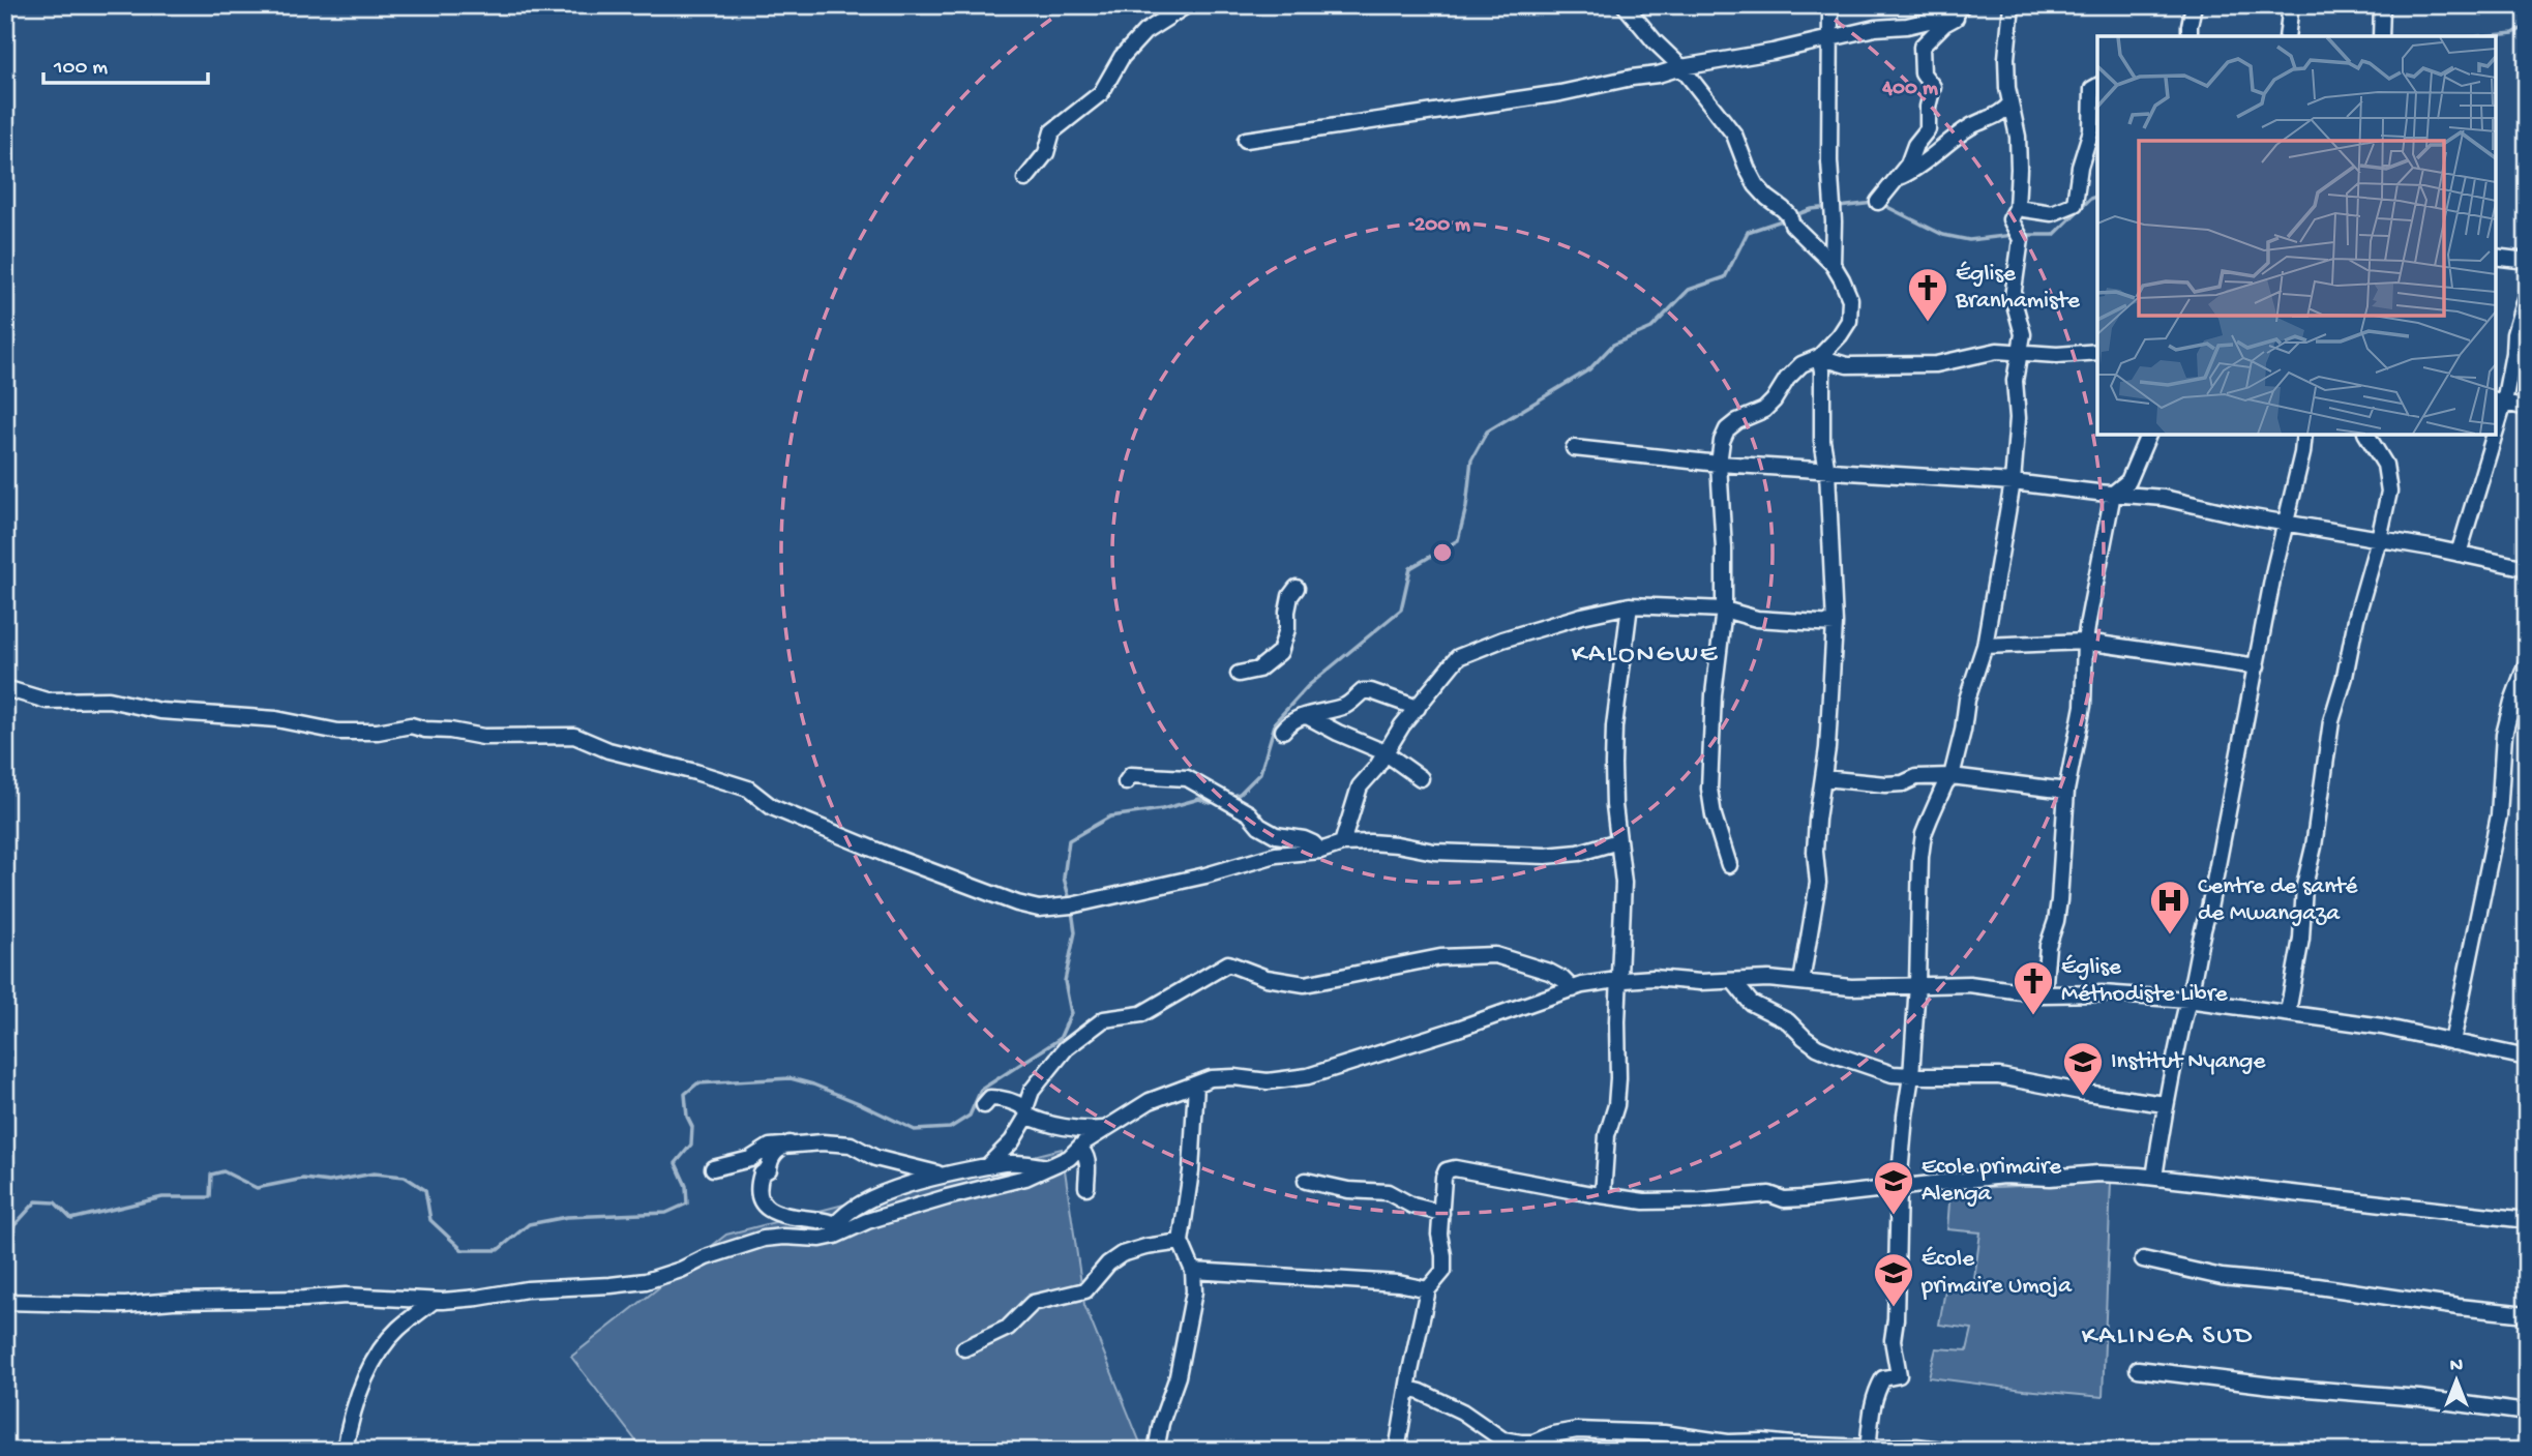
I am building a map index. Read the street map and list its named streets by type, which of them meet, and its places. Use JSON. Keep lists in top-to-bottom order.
{
  "districts": ["KALONGWE", "KALINGA SUD"],
  "places": {
    "church": ["Église Branhamiste", "Église Méthodiste Libre"],
    "hospital": ["Centre de santé de Mwangaza"],
    "school or university": ["Institut Nyange", "Ecole primaire Alenga", "École primaire Umoja"]
  },
  "scale_bar": "100 m",
  "north": "top",
  "rings": ["400 m", "200 m"]
}
